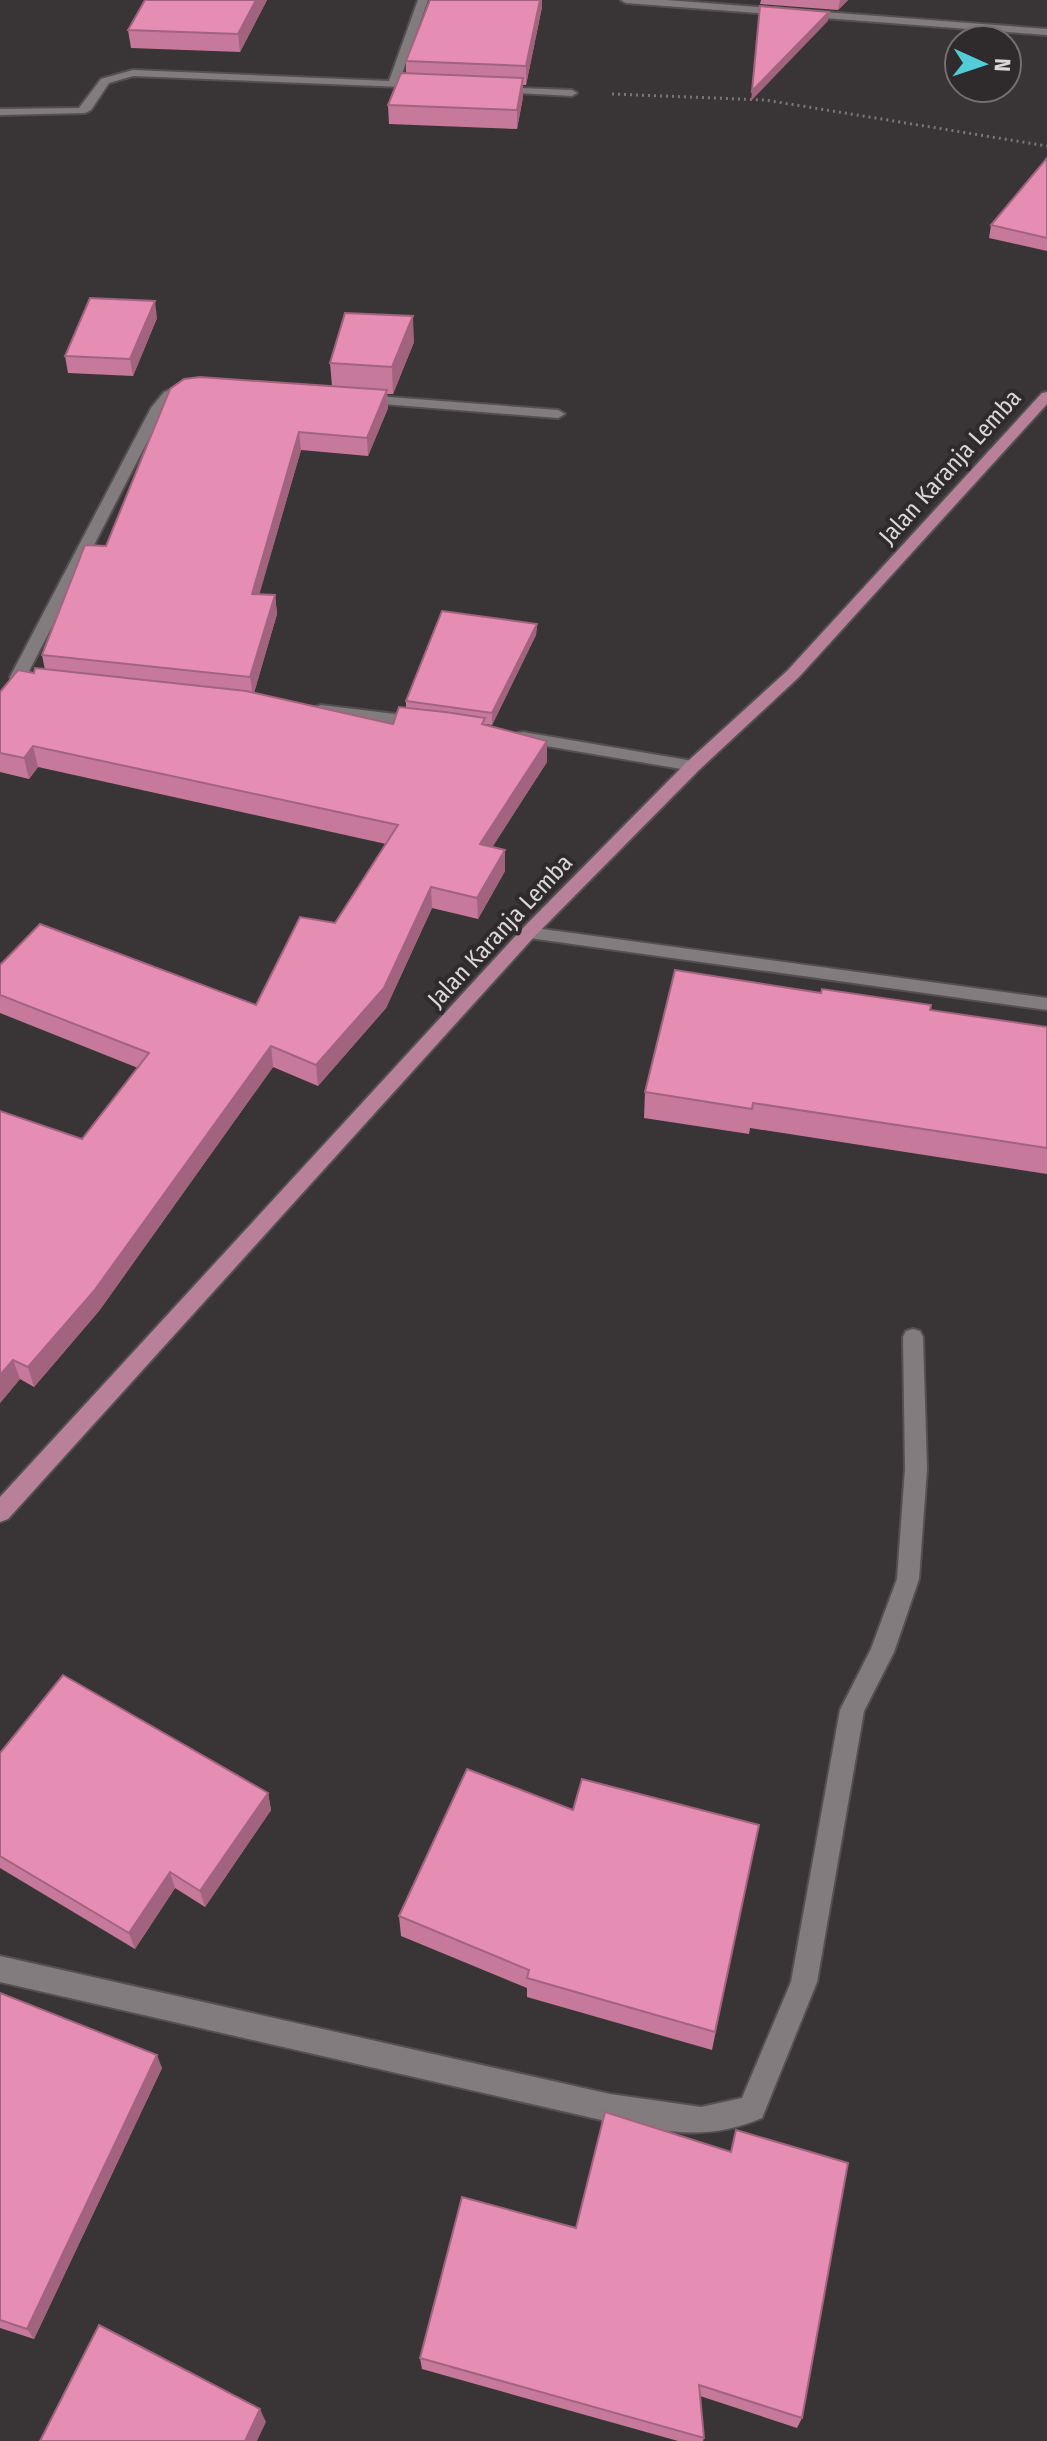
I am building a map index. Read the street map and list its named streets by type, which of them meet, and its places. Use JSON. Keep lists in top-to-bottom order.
{
  "streets": {
    "main road": ["Jalan Karanja Lemba"]
  },
  "north": "right"
}
